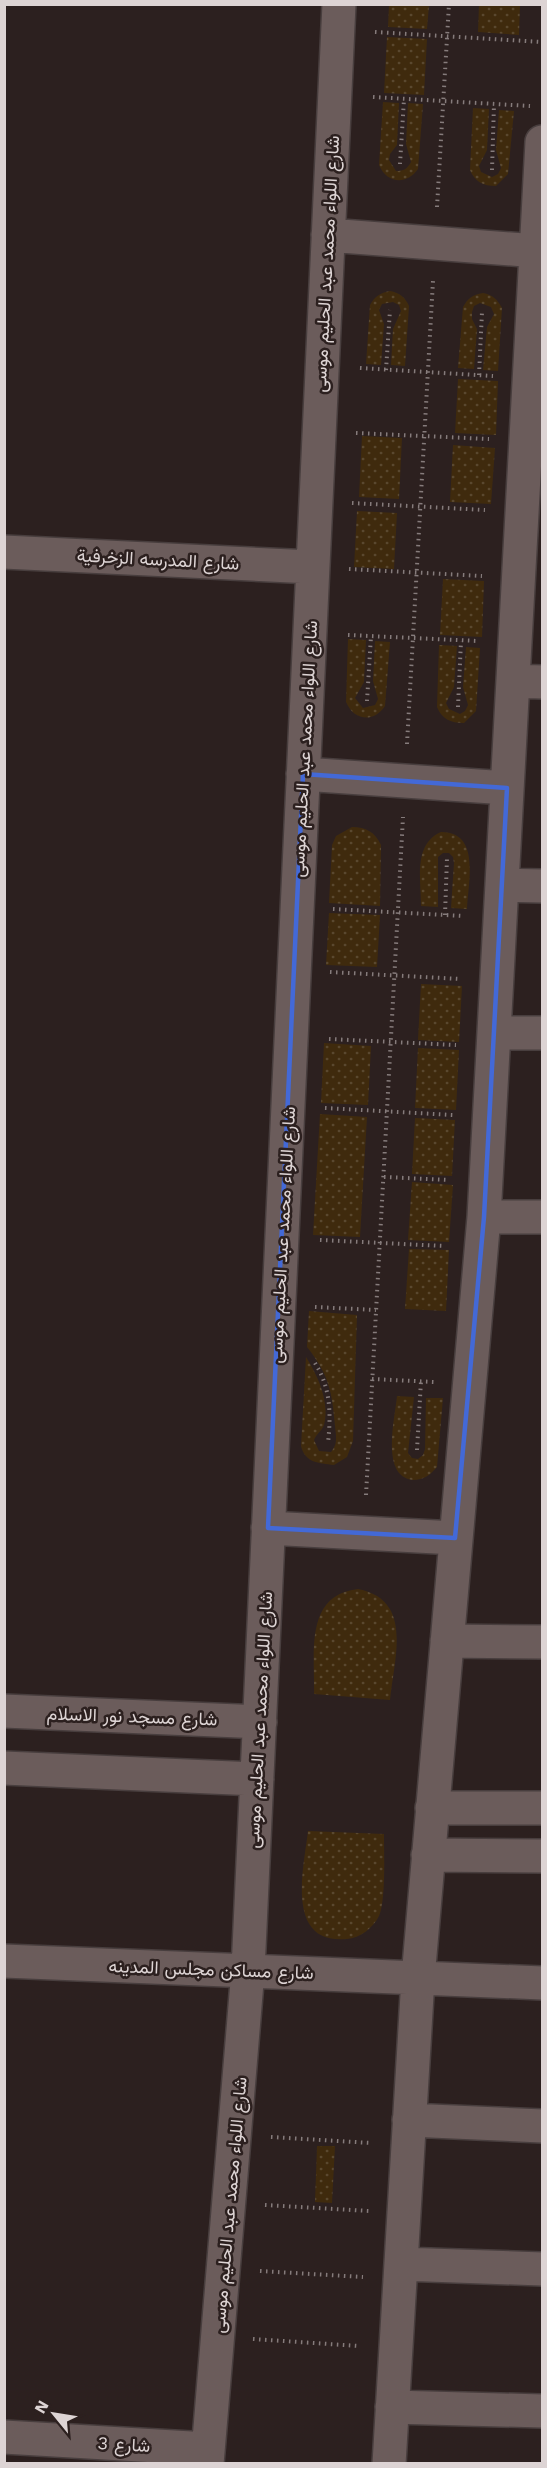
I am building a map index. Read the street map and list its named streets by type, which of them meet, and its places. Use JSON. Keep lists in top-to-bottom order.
{
  "streets": {
    "street": [
      "شارع اللواء محمد عبد الحليم موسى",
      "شارع المدرسه الزخرفية",
      "شارع مسجد نور الاسلام",
      "شارع مساكن مجلس المدينه",
      "شارع 3"
    ]
  },
  "crossings": [
    ["شارع اللواء محمد عبد الحليم موسى", "شارع المدرسه الزخرفية"],
    ["شارع اللواء محمد عبد الحليم موسى", "شارع مسجد نور الاسلام"],
    ["شارع اللواء محمد عبد الحليم موسى", "شارع مساكن مجلس المدينه"],
    ["شارع اللواء محمد عبد الحليم موسى", "شارع 3"]
  ],
  "north": "top left"
}
